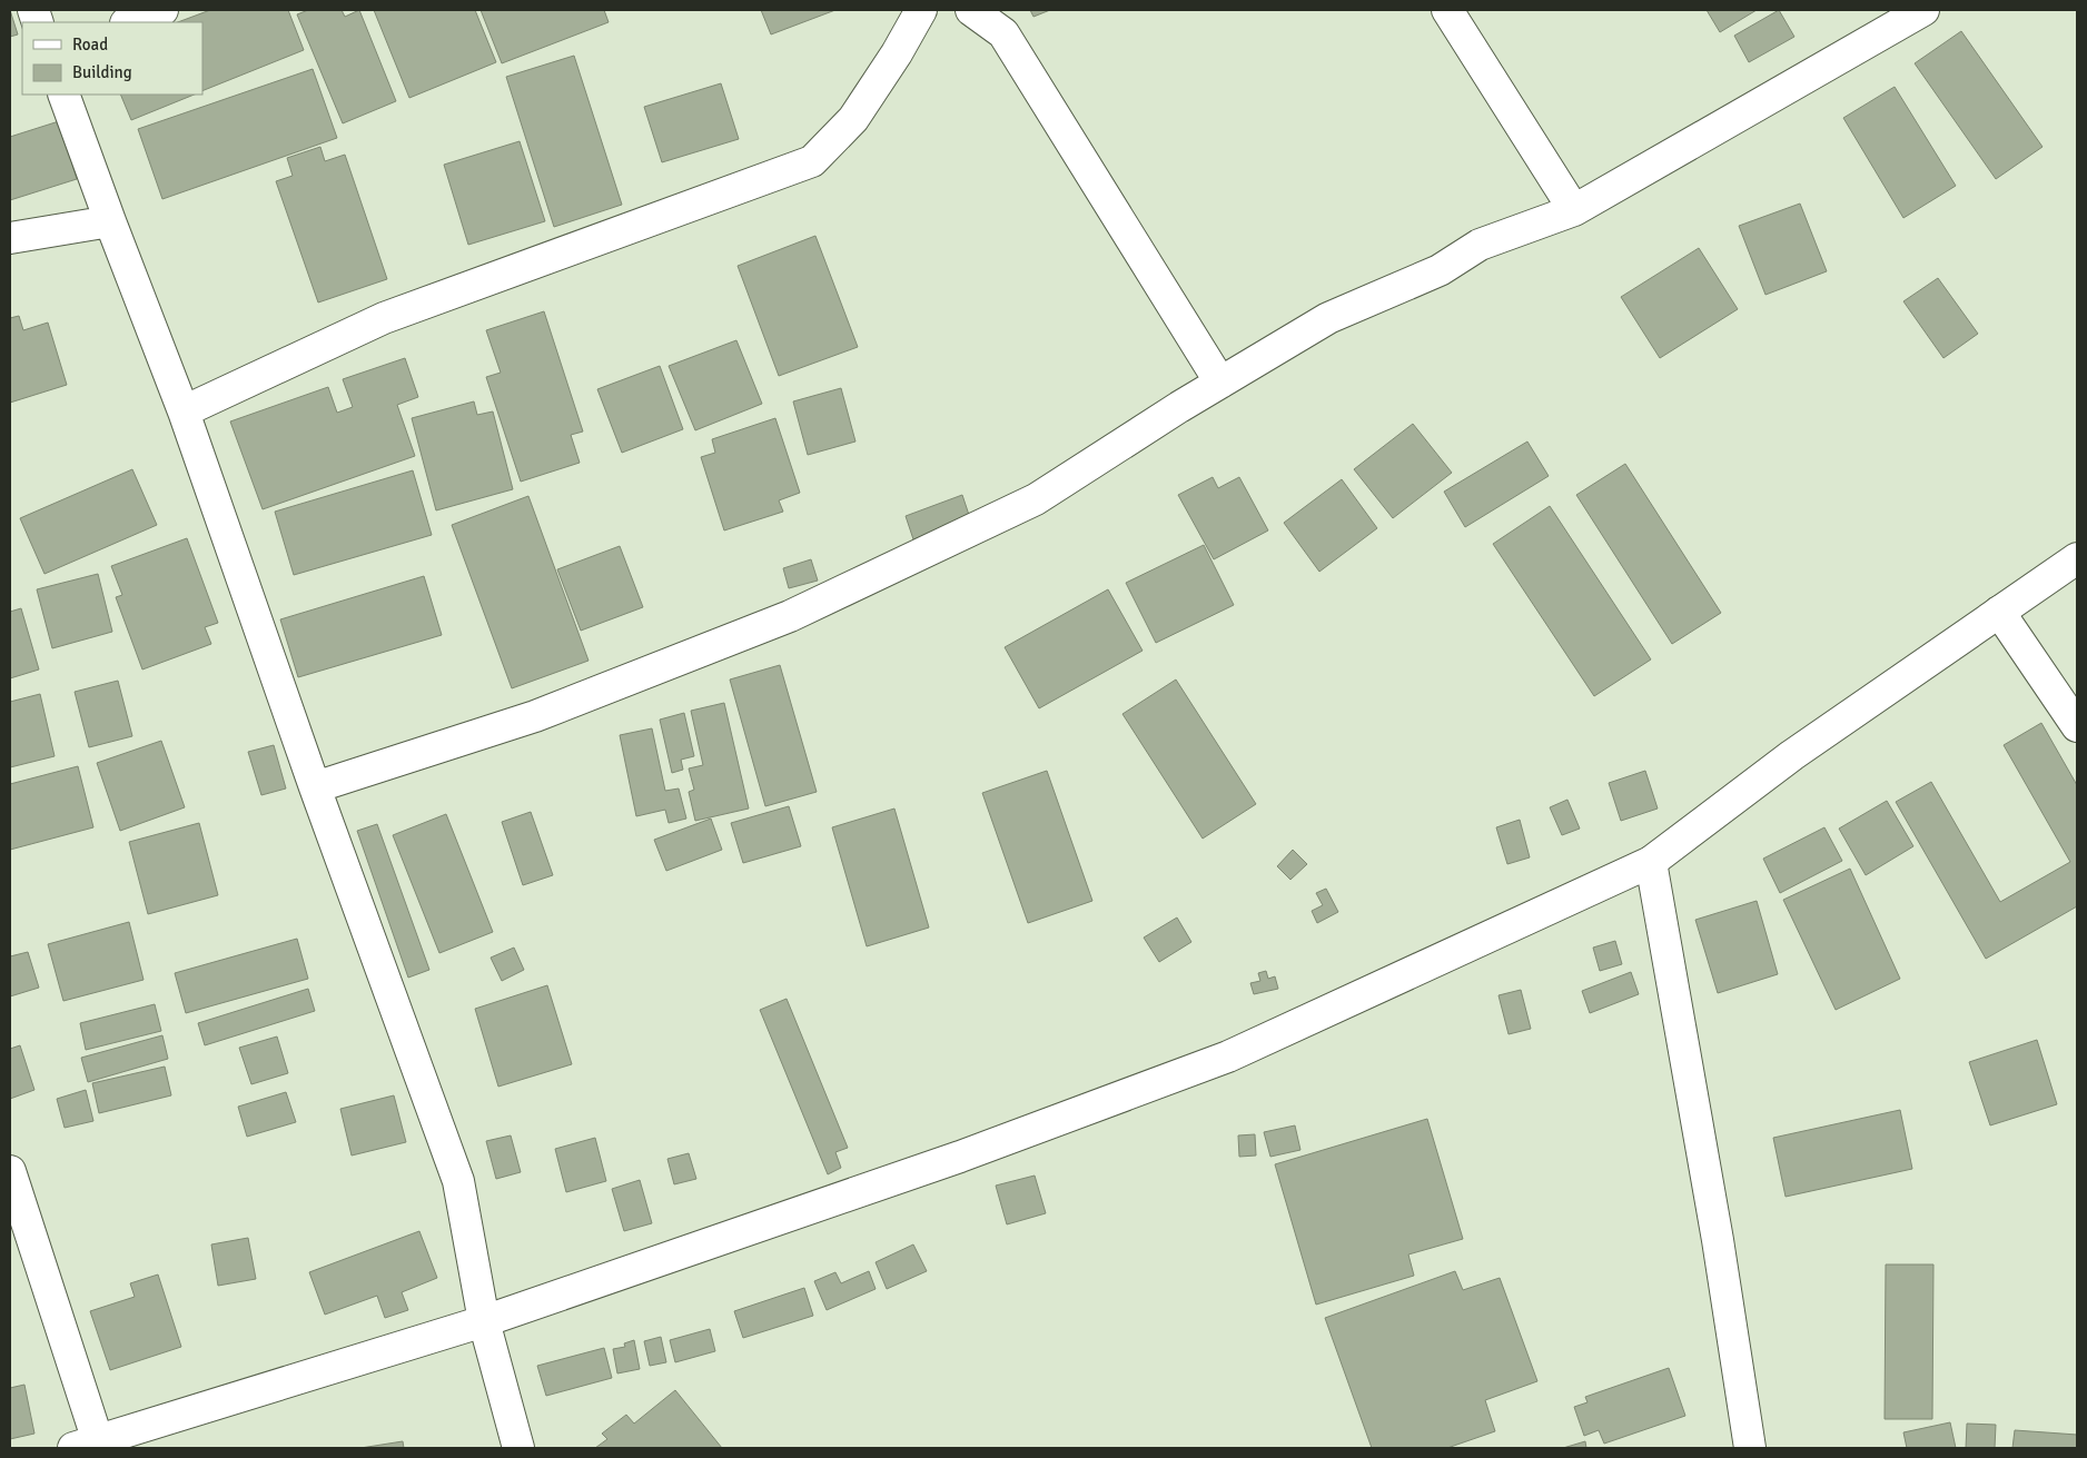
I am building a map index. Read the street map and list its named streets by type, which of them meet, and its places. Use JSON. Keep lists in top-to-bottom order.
{
  "legend": ["Road", "Building"]
}
